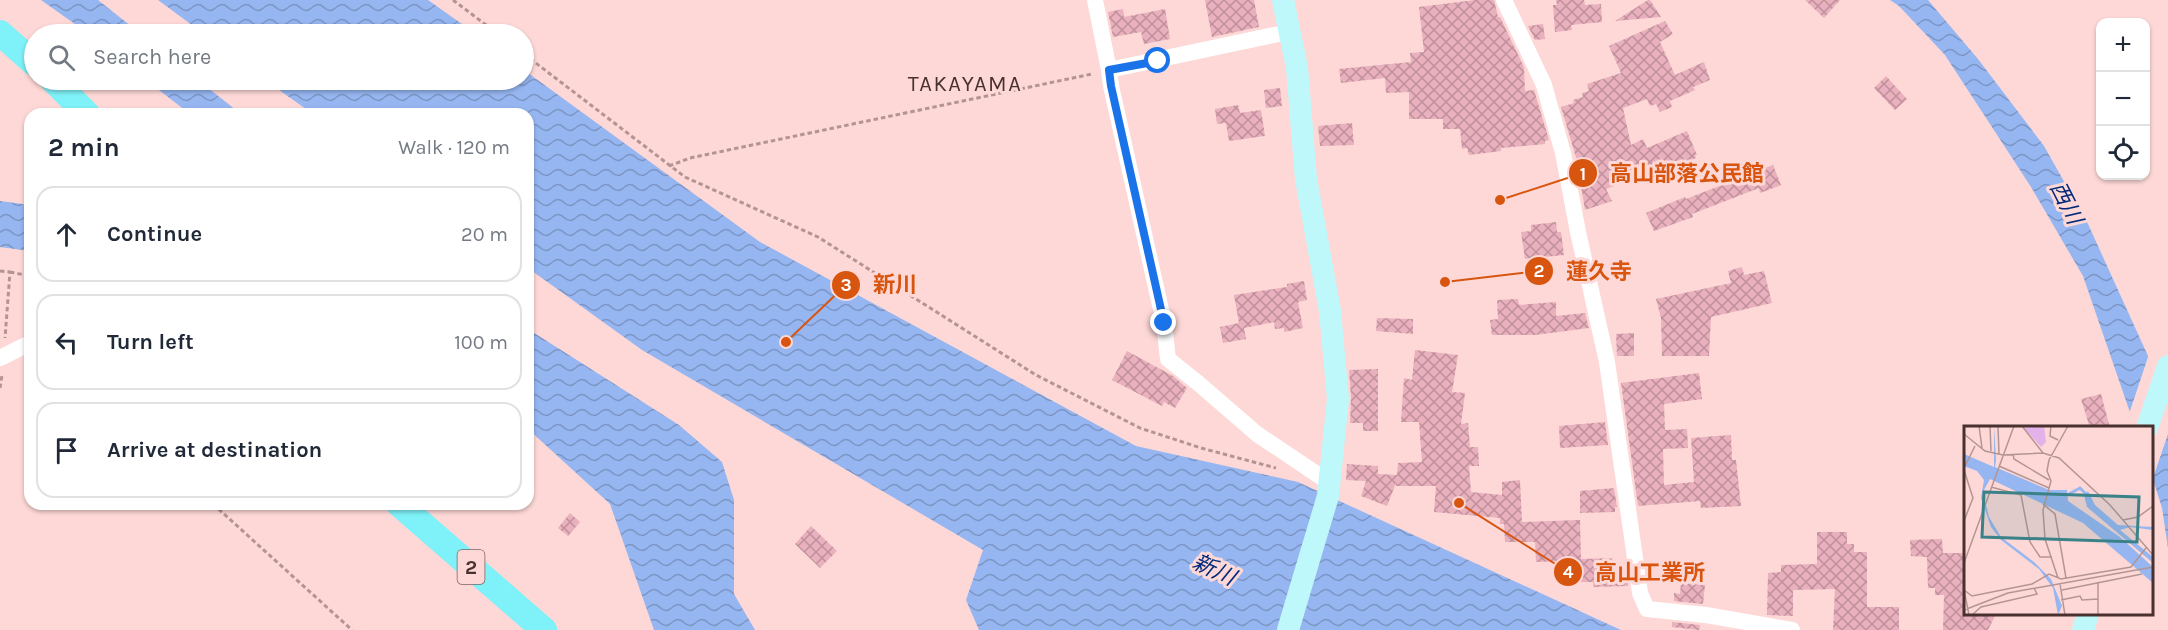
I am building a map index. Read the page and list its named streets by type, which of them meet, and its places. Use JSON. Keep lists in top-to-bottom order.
{
  "streets": {
    "main road": ["2"]
  },
  "districts": ["TAKAYAMA"],
  "water": ["西川", "新川"],
  "places": [
    "高山部落公民館",
    "蓮久寺",
    "新川",
    "高山工業所"
  ],
  "page": {
    "map_buttons": ["+", "−"],
    "search": "Search here",
    "heading": ["2 min", "Walk · 120 m"],
    "list": [
      ["Continue", "20 m"],
      ["Turn left", "100 m"],
      "Arrive at destination"
    ]
  }
}
